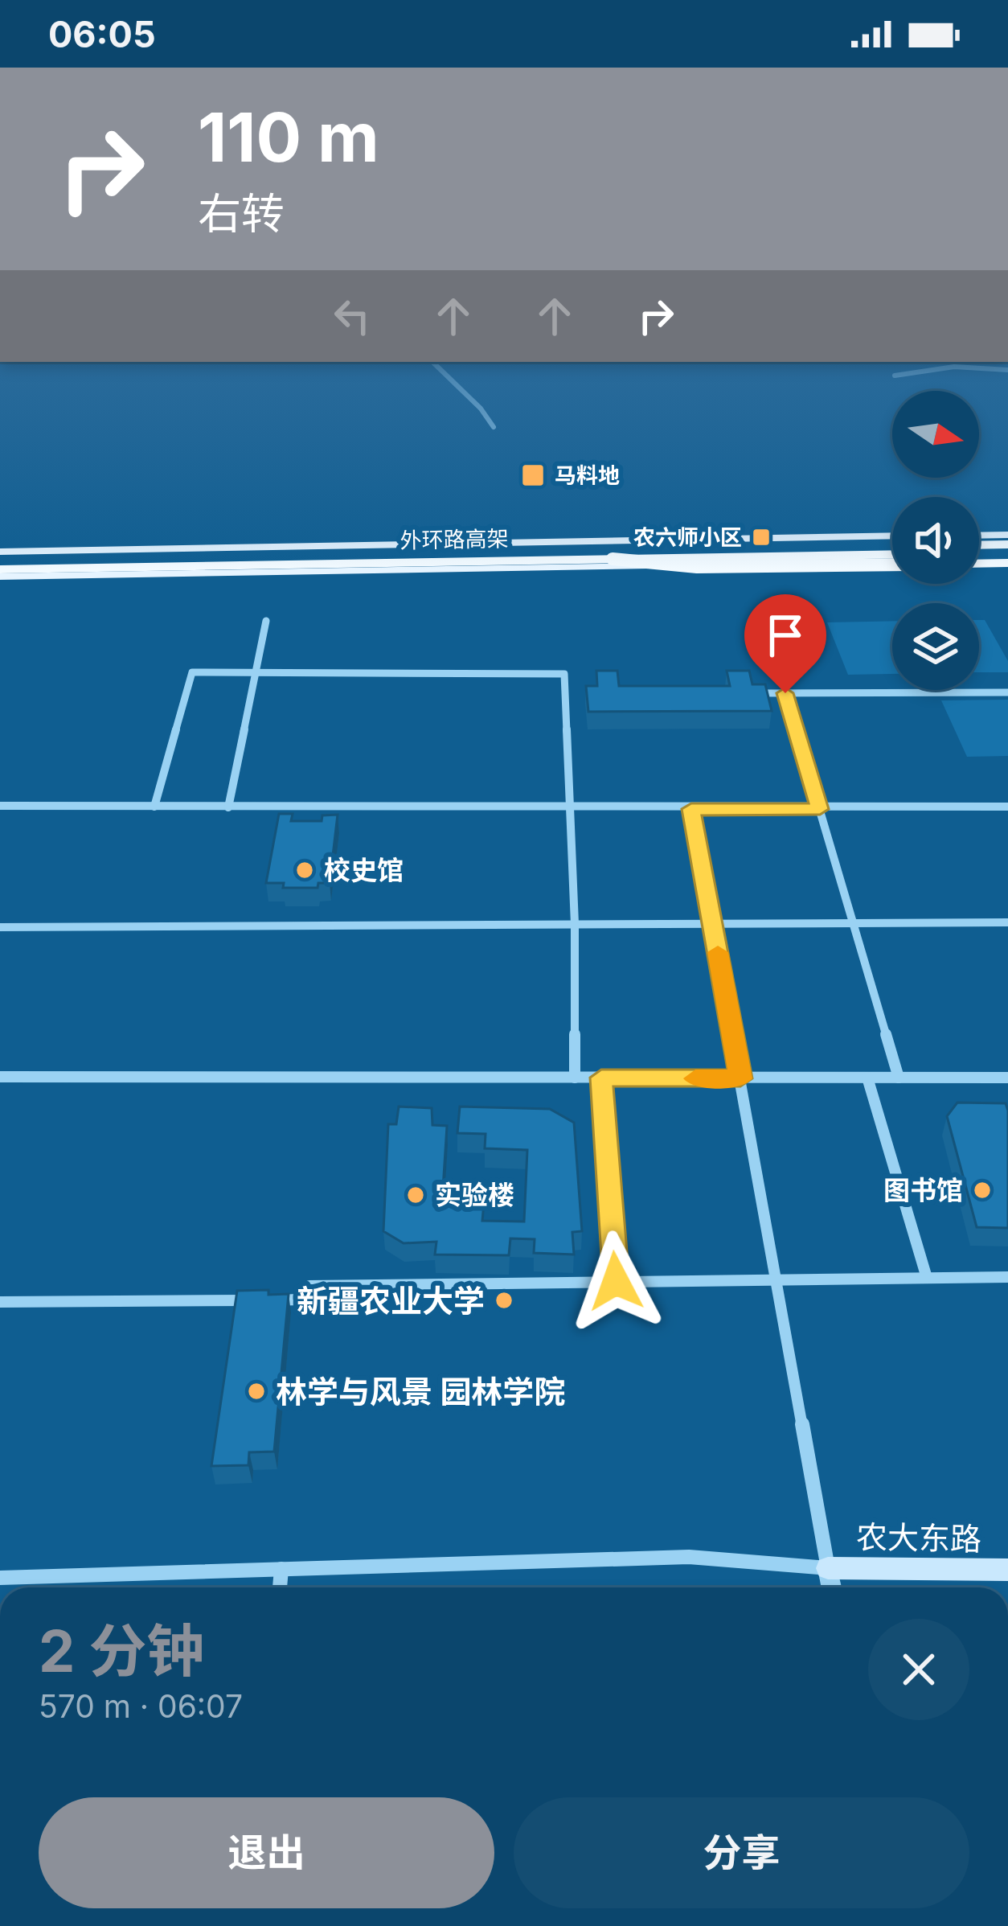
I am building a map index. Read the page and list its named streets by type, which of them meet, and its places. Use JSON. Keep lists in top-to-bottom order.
{
  "streets": {
    "highway": ["外环路高架"],
    "main road": ["农大东路"]
  },
  "places": {
    "transit": ["马料地", "农六师小区"],
    "other": [
      "校史馆",
      "图书馆",
      "实验楼",
      "新疆农业大学",
      "林学与风景 园林学院"
    ]
  },
  "north": "right",
  "page": {
    "status": "06:05",
    "turn": ["110 m", "右转"],
    "heading": ["2 分钟", "570 m · 06:07"],
    "buttons": ["退出", "分享"]
  }
}
